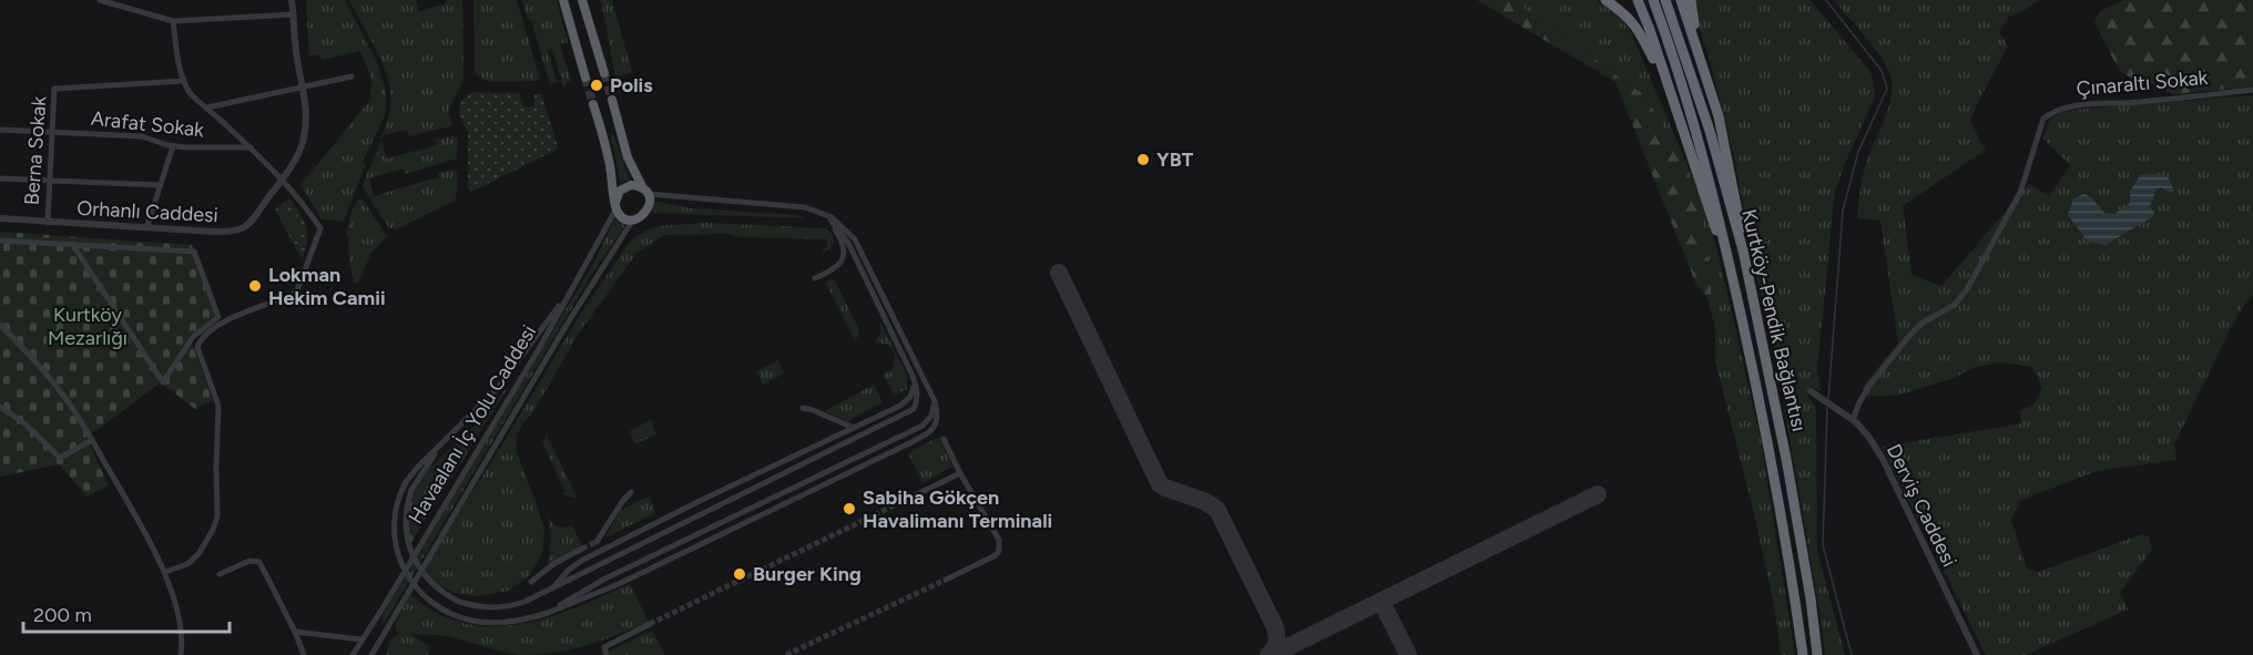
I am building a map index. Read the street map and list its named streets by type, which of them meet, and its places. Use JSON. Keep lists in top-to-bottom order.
{
  "streets": {
    "highway": ["Kurtköy-Pendik Bağlantısı"],
    "street": [
      "Çınaraltı Sokak",
      "Arafat Sokak",
      "Berna Sokak",
      "Orhanlı Caddesi",
      "Havaalanı İç Yolu Caddesi",
      "Derviş Caddesi"
    ]
  },
  "crossings": [
    ["Çınaraltı Sokak", "Derviş Caddesi"],
    ["Arafat Sokak", "Berna Sokak"],
    ["Berna Sokak", "Orhanlı Caddesi"]
  ],
  "parks": ["Kurtköy Mezarlığı"],
  "places": [
    "Polis",
    "YBT",
    "Lokman Hekim Camii",
    "Sabiha Gökçen Havalimanı Terminali",
    "Burger King"
  ],
  "scale_bar": "200 m"
}
